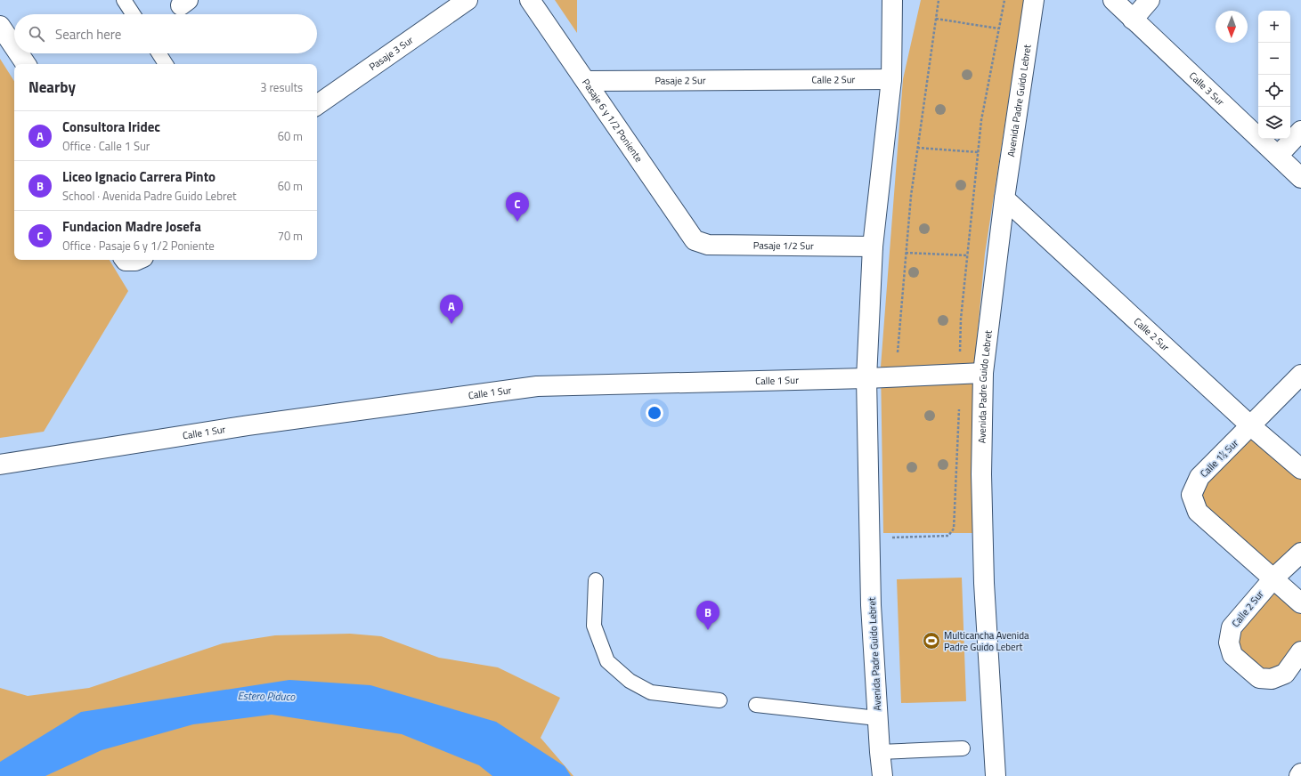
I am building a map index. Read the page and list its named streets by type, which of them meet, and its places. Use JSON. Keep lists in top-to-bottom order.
{
  "streets": {
    "street": [
      "Pasaje 3 Sur",
      "Calle 2 Sur",
      "Pasaje 2 Sur",
      "Calle 3 Sur",
      "Avenida Padre Guido Lebret",
      "Pasaje 6 y 1/2 Poniente",
      "Pasaje 1/2 Sur",
      "Calle 1 Sur",
      "Calle 1½ Sur"
    ]
  },
  "crossings": [
    ["Calle 2 Sur", "Pasaje 2 Sur"],
    ["Calle 2 Sur", "Avenida Padre Guido Lebret"],
    ["Calle 2 Sur", "Calle 1½ Sur"],
    ["Pasaje 2 Sur", "Pasaje 6 y 1/2 Poniente"],
    ["Avenida Padre Guido Lebret", "Pasaje 1/2 Sur"],
    ["Avenida Padre Guido Lebret", "Calle 1 Sur"],
    ["Pasaje 6 y 1/2 Poniente", "Pasaje 1/2 Sur"]
  ],
  "water": ["Estero Piduco"],
  "places": {
    "sports": ["Multicancha Avenida Padre Guido Lebert"]
  },
  "north": "bottom",
  "page": {
    "map_buttons": ["+", "−"],
    "search": "Search here",
    "heading": ["Nearby", "3 results"],
    "list": [
      {
        "mark": "A",
        "name": "Consultora Iridec",
        "note": "Office · Calle 1 Sur",
        "value": "60 m"
      },
      {
        "mark": "B",
        "name": "Liceo Ignacio Carrera Pinto",
        "note": "School · Avenida Padre Guido Lebret",
        "value": "60 m"
      },
      {
        "mark": "C",
        "name": "Fundacion Madre Josefa",
        "note": "Office · Pasaje 6 y 1/2 Poniente",
        "value": "70 m"
      }
    ],
    "pins": ["C", "A", "B"]
  }
}
